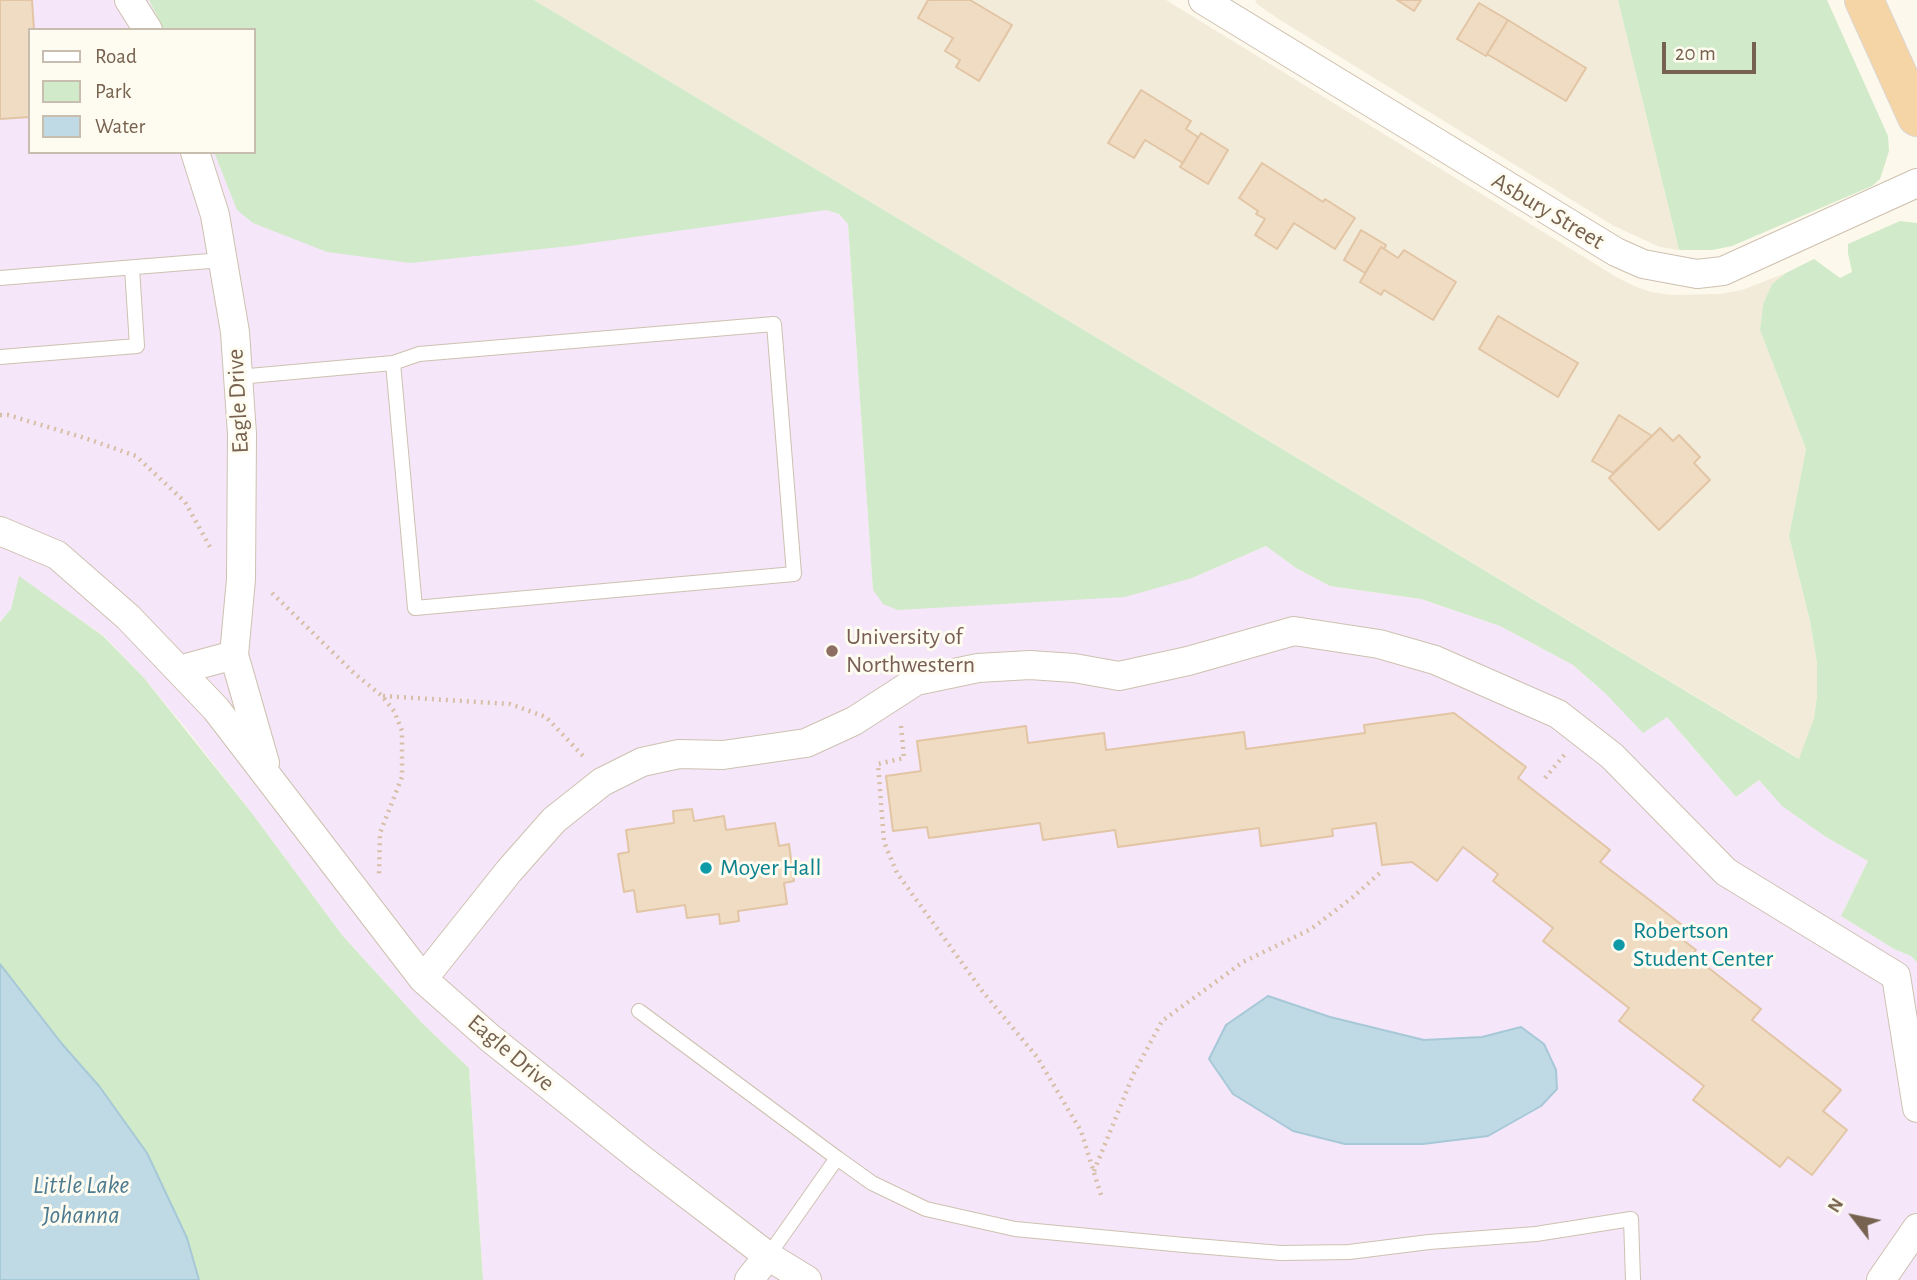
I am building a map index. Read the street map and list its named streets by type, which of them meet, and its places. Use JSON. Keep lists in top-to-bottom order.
{
  "streets": {
    "street": ["Asbury Street", "Eagle Drive"]
  },
  "water": ["Little Lake Johanna"],
  "places": ["University of Northwestern", "Moyer Hall", "Robertson Student Center"],
  "legend": ["Road", "Park", "Water"],
  "scale_bar": "20 m",
  "north": "top left"
}
